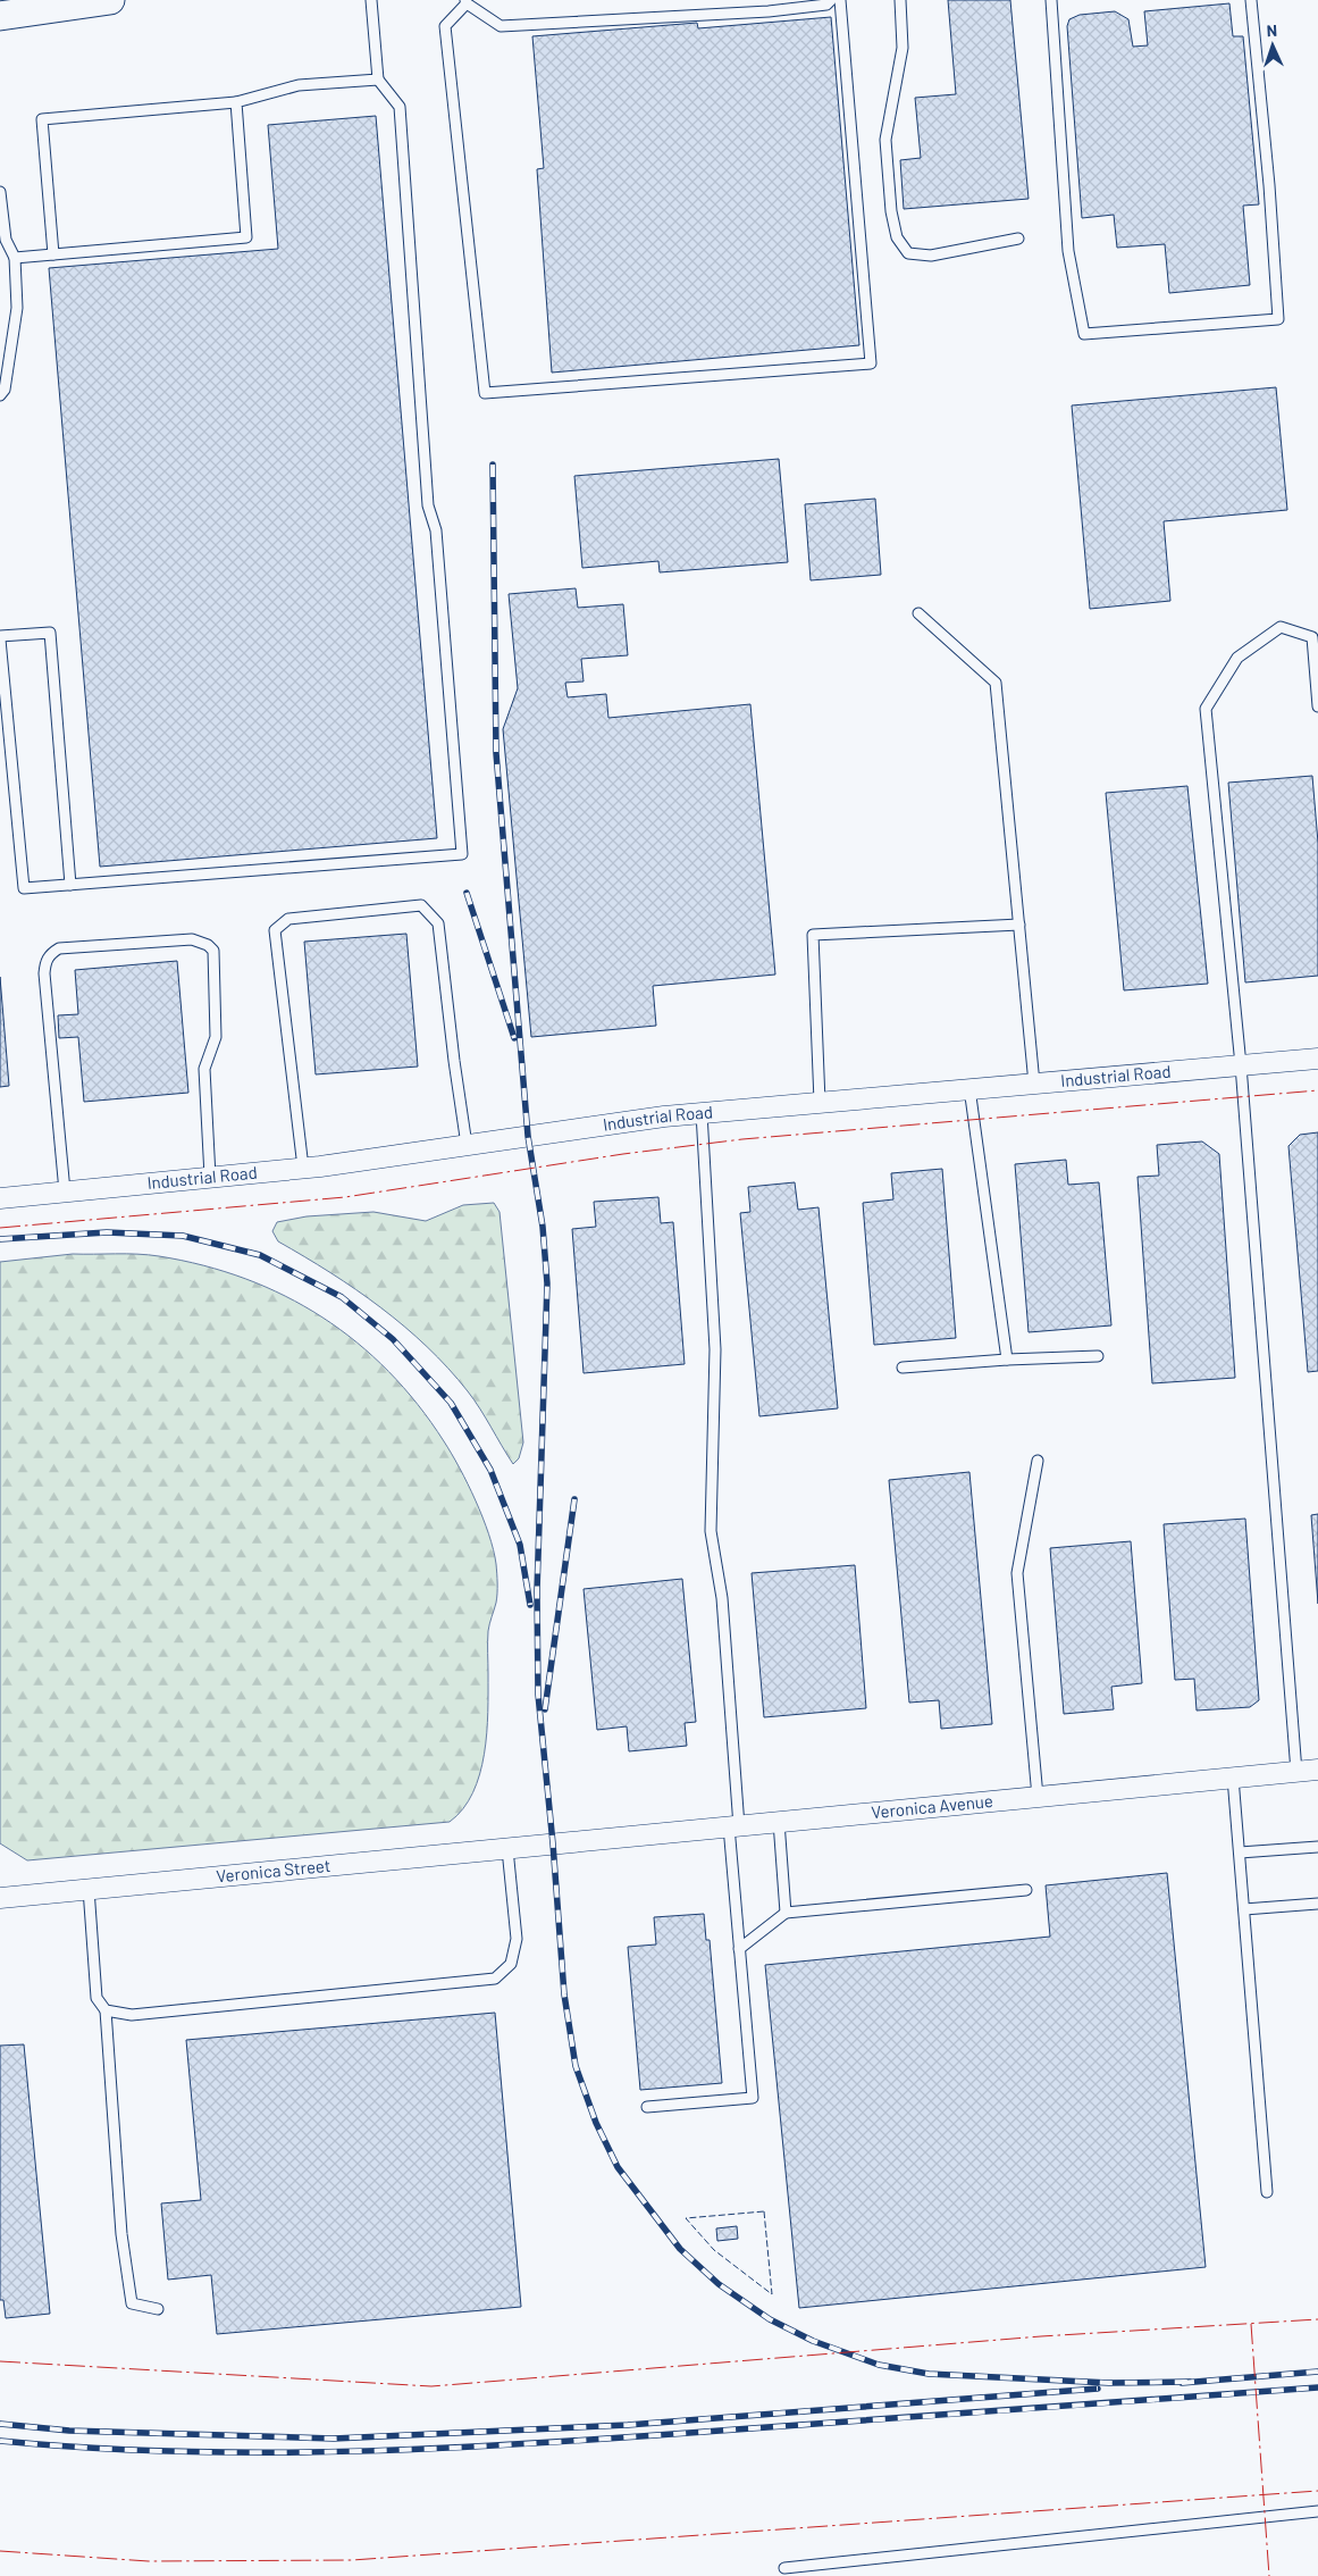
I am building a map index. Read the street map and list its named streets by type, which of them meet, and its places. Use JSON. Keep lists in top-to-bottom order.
{
  "streets": {
    "street": ["Industrial Road", "Veronica Avenue", "Veronica Street"]
  },
  "crossings": [
    ["Veronica Avenue", "Veronica Street"]
  ],
  "north": "top"
}
